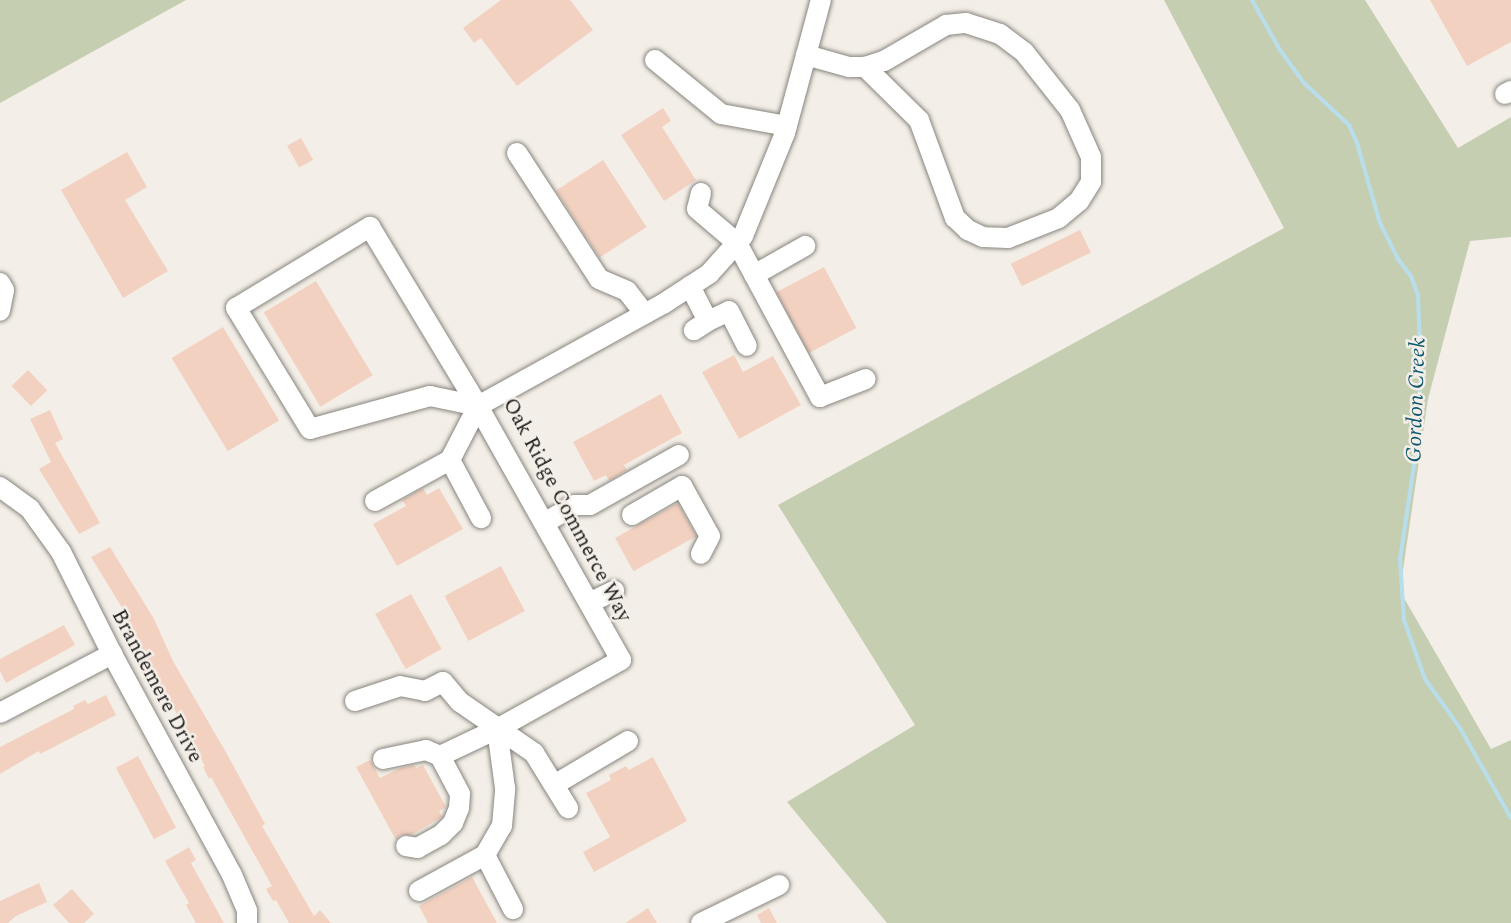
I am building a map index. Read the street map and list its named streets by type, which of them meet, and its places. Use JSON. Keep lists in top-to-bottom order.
{
  "streets": {
    "street": ["Oak Ridge Commerce Way", "Brandemere Drive"]
  },
  "water": ["Gordon Creek"]
}
